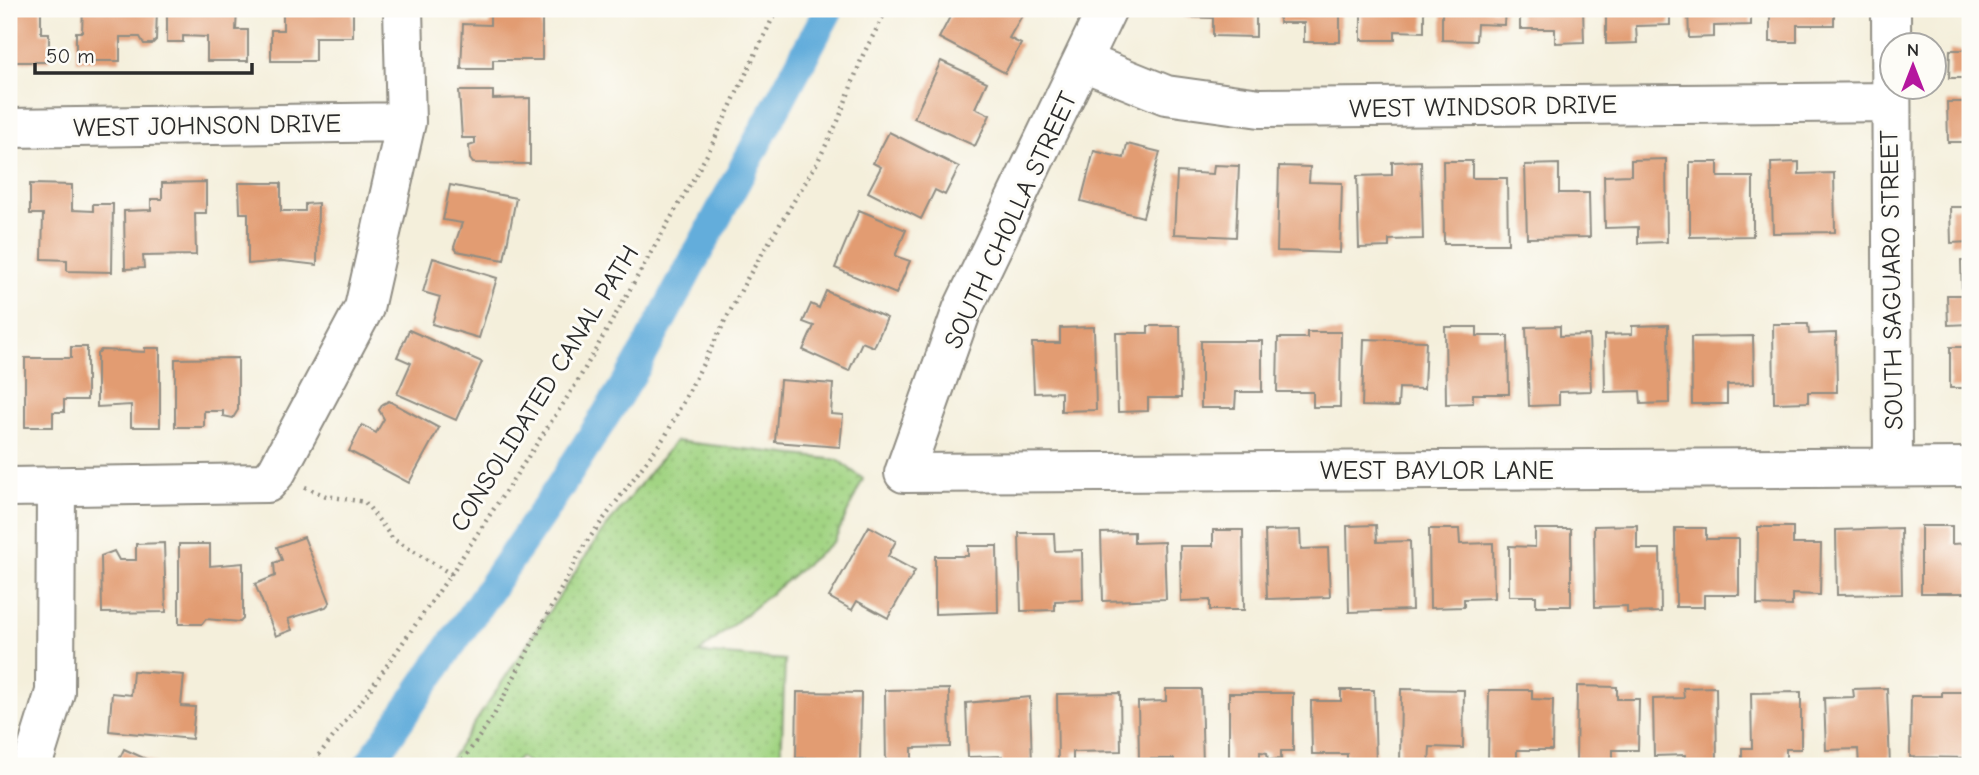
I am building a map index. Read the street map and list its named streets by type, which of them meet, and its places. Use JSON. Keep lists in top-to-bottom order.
{
  "streets": {
    "street": [
      "WEST WINDSOR DRIVE",
      "WEST JOHNSON DRIVE",
      "SOUTH CHOLLA STREET",
      "SOUTH SAGUARO STREET",
      "WEST BAYLOR LANE"
    ],
    "path": ["CONSOLIDATED CANAL PATH"]
  },
  "crossings": [
    ["WEST WINDSOR DRIVE", "SOUTH CHOLLA STREET"],
    ["WEST WINDSOR DRIVE", "SOUTH SAGUARO STREET"],
    ["SOUTH CHOLLA STREET", "WEST BAYLOR LANE"],
    ["SOUTH SAGUARO STREET", "WEST BAYLOR LANE"]
  ],
  "scale_bar": "50 m",
  "north": "top"
}
